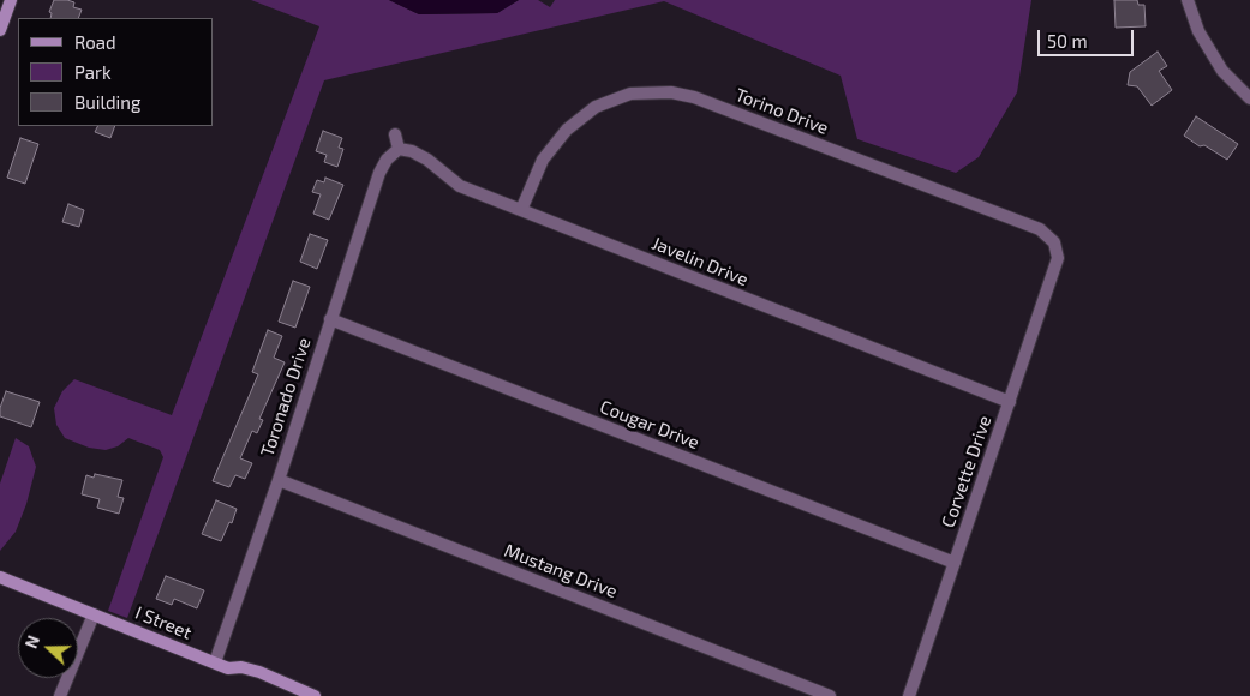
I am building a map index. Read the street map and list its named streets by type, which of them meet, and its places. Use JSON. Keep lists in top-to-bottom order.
{
  "streets": {
    "street": [
      "Torino Drive",
      "Javelin Drive",
      "Toronado Drive",
      "Cougar Drive",
      "Corvette Drive",
      "Mustang Drive",
      "I Street"
    ]
  },
  "crossings": [
    ["Torino Drive", "Javelin Drive"],
    ["Torino Drive", "Corvette Drive"],
    ["Javelin Drive", "Toronado Drive"],
    ["Javelin Drive", "Corvette Drive"],
    ["Toronado Drive", "Cougar Drive"],
    ["Toronado Drive", "Mustang Drive"],
    ["Toronado Drive", "I Street"],
    ["Cougar Drive", "Corvette Drive"]
  ],
  "legend": ["Road", "Park", "Building"],
  "scale_bar": "50 m",
  "north": "left"
}
